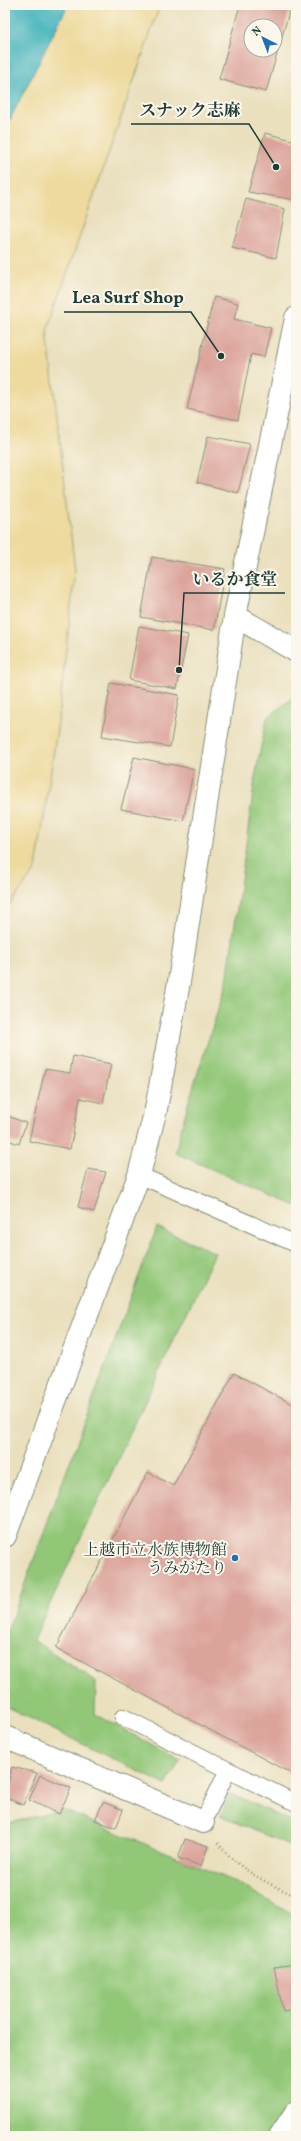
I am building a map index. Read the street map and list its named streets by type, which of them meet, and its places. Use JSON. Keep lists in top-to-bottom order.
{
  "places": [
    "スナック志麻",
    "Lea Surf Shop",
    "いるか食堂",
    "上越市立水族博物館 うみがたり"
  ],
  "north": "top left"
}
